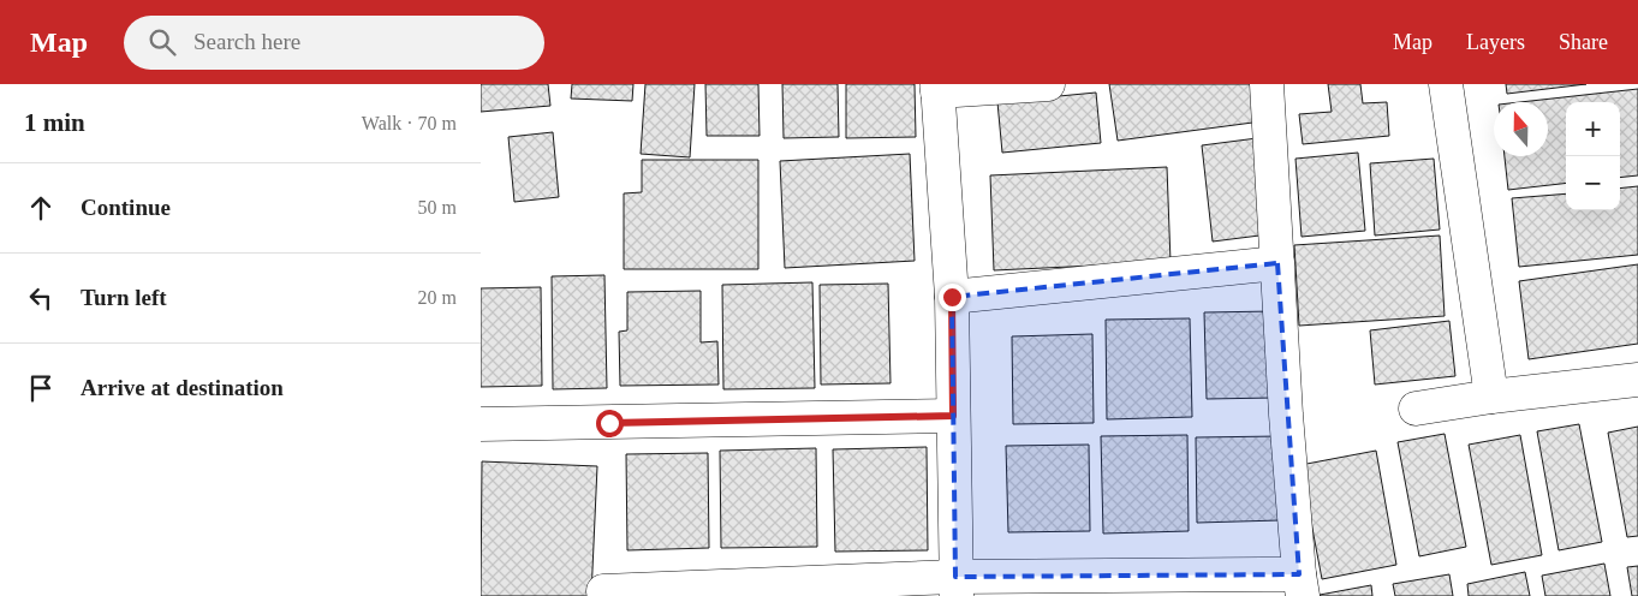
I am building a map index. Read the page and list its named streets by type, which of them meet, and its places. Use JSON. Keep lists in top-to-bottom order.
{
  "north": "top",
  "page": {
    "header": "Map",
    "search": "Search here",
    "nav": ["Map", "Layers", "Share"],
    "heading": ["1 min", "Walk · 70 m"],
    "map_buttons": ["+", "−"],
    "list": [
      ["Continue", "50 m"],
      ["Turn left", "20 m"],
      "Arrive at destination"
    ]
  }
}
